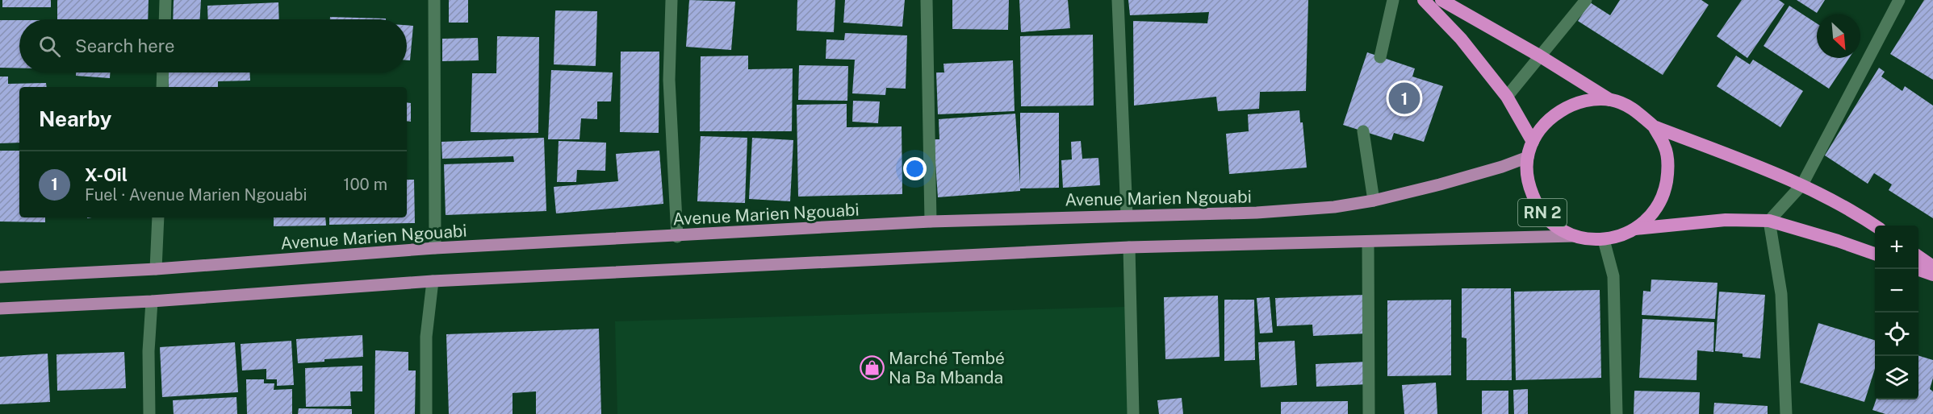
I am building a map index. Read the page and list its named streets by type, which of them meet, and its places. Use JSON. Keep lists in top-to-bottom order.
{
  "streets": {
    "highway": ["RN 2"],
    "main road": ["Avenue Marien Ngouabi"]
  },
  "crossings": [
    ["Avenue Marien Ngouabi", "RN 2"]
  ],
  "places": {
    "shop": ["Marché Tembé Na Ba Mbanda"]
  },
  "north": "bottom right",
  "page": {
    "search": "Search here",
    "pins": "1",
    "heading": "Nearby",
    "list": [
      {
        "mark": "1",
        "name": "X-Oil",
        "note": "Fuel · Avenue Marien Ngouabi",
        "value": "100 m"
      }
    ],
    "map_buttons": ["+", "−"]
  }
}
